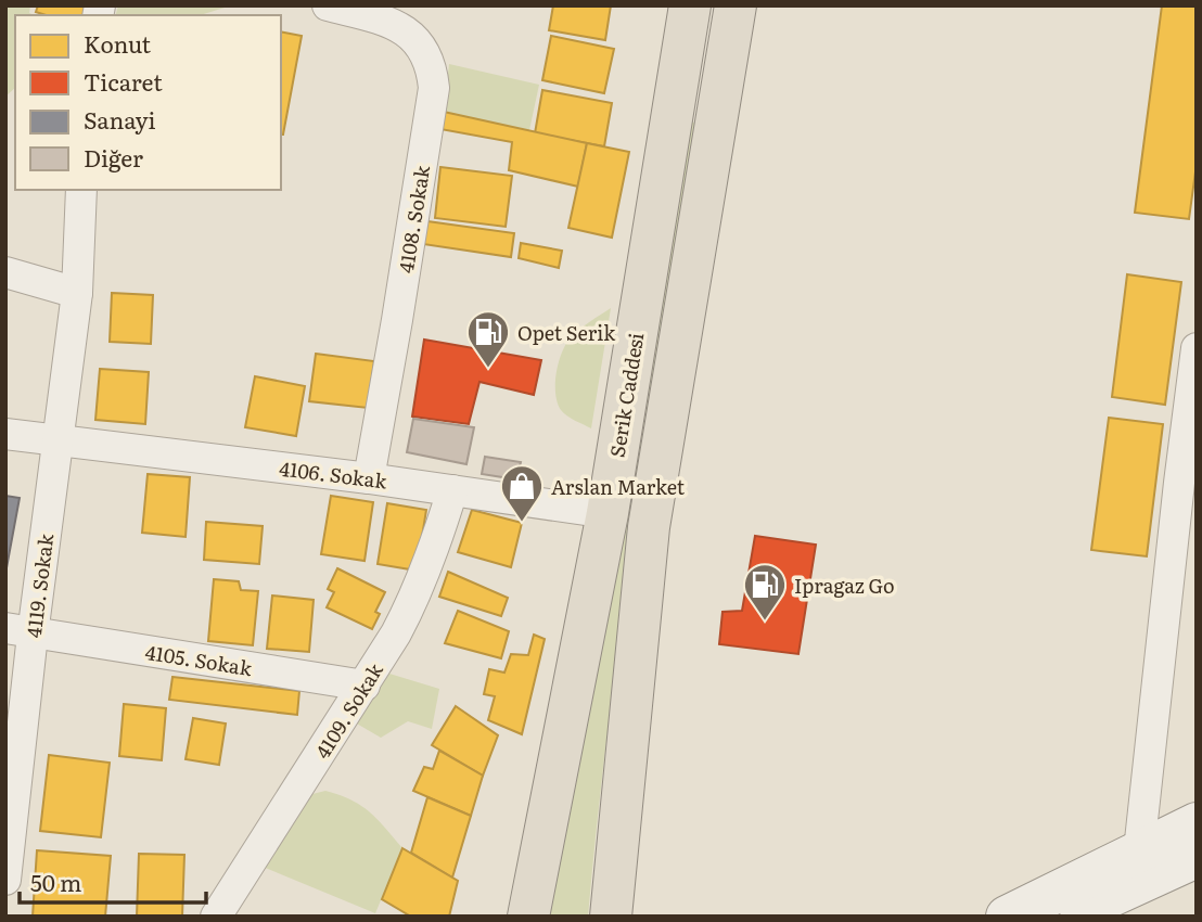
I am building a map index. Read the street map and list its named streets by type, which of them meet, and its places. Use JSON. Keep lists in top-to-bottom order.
{
  "streets": {
    "highway": ["Serik Caddesi"],
    "street": [
      "4108. Sokak",
      "4106. Sokak",
      "4119. Sokak",
      "4105. Sokak",
      "4109. Sokak"
    ]
  },
  "crossings": [
    ["4108. Sokak", "4106. Sokak"],
    ["Serik Caddesi", "4106. Sokak"],
    ["4106. Sokak", "4119. Sokak"],
    ["4106. Sokak", "4109. Sokak"],
    ["4119. Sokak", "4105. Sokak"],
    ["4105. Sokak", "4109. Sokak"]
  ],
  "places": {
    "fuel station": ["Opet Serik", "Ipragaz Go"],
    "shop": ["Arslan Market"]
  },
  "legend": [
    "Konut",
    "Ticaret",
    "Sanayi",
    "Diğer"
  ],
  "scale_bar": "50 m"
}
